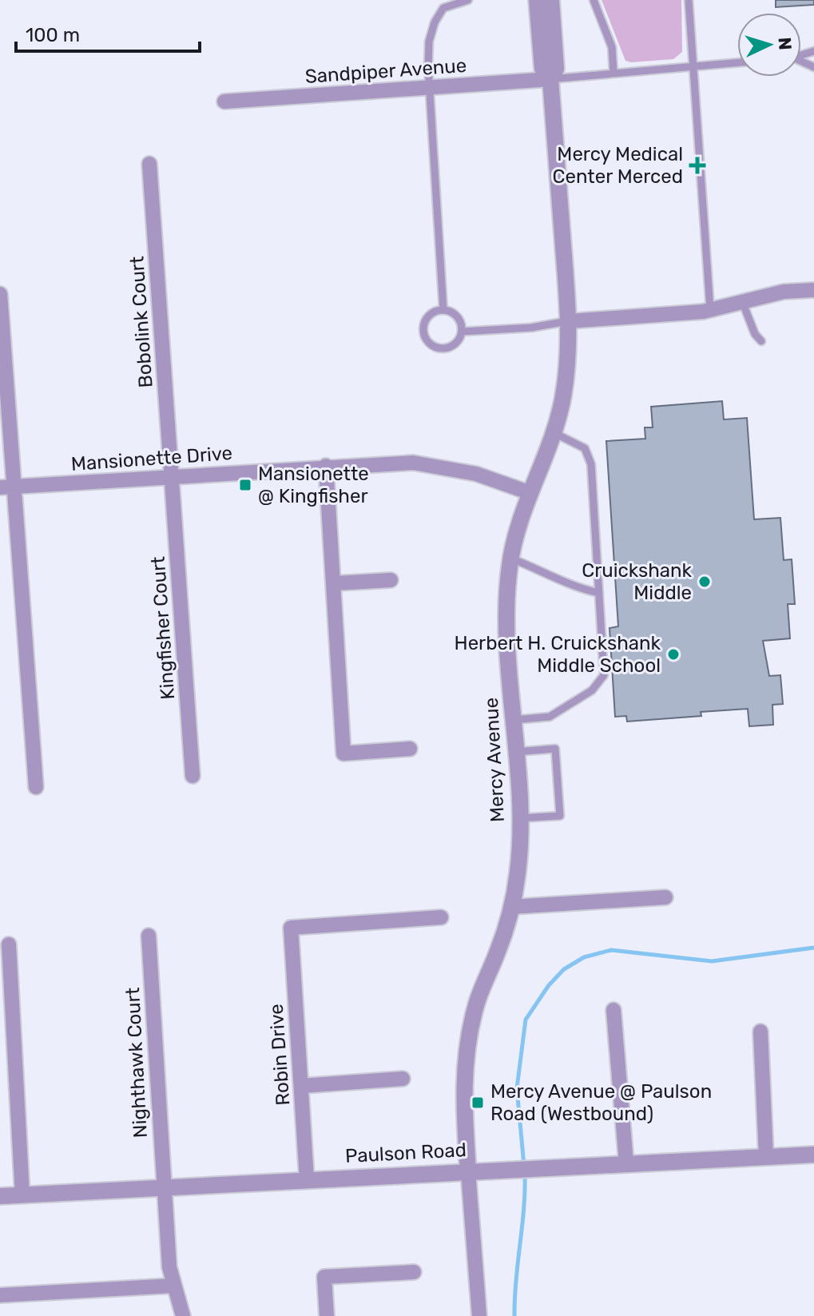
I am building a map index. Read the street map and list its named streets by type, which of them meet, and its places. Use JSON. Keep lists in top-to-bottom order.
{
  "streets": {
    "street": [
      "Sandpiper Avenue",
      "Bobolink Court",
      "Mansionette Drive",
      "Kingfisher Court",
      "Mercy Avenue",
      "Robin Drive",
      "Nighthawk Court",
      "Paulson Road"
    ]
  },
  "crossings": [
    ["Sandpiper Avenue", "Mercy Avenue"],
    ["Bobolink Court", "Mansionette Drive"],
    ["Bobolink Court", "Kingfisher Court"],
    ["Mansionette Drive", "Kingfisher Court"],
    ["Mansionette Drive", "Mercy Avenue"],
    ["Mercy Avenue", "Paulson Road"],
    ["Robin Drive", "Paulson Road"],
    ["Nighthawk Court", "Paulson Road"]
  ],
  "places": {
    "health": ["Mercy Medical Center Merced"],
    "transit": ["Mansionette @ Kingfisher", "Mercy Avenue @ Paulson Road (Westbound)"],
    "other": ["Cruickshank Middle", "Herbert H. Cruickshank Middle School"]
  },
  "scale_bar": "100 m",
  "north": "right"
}
